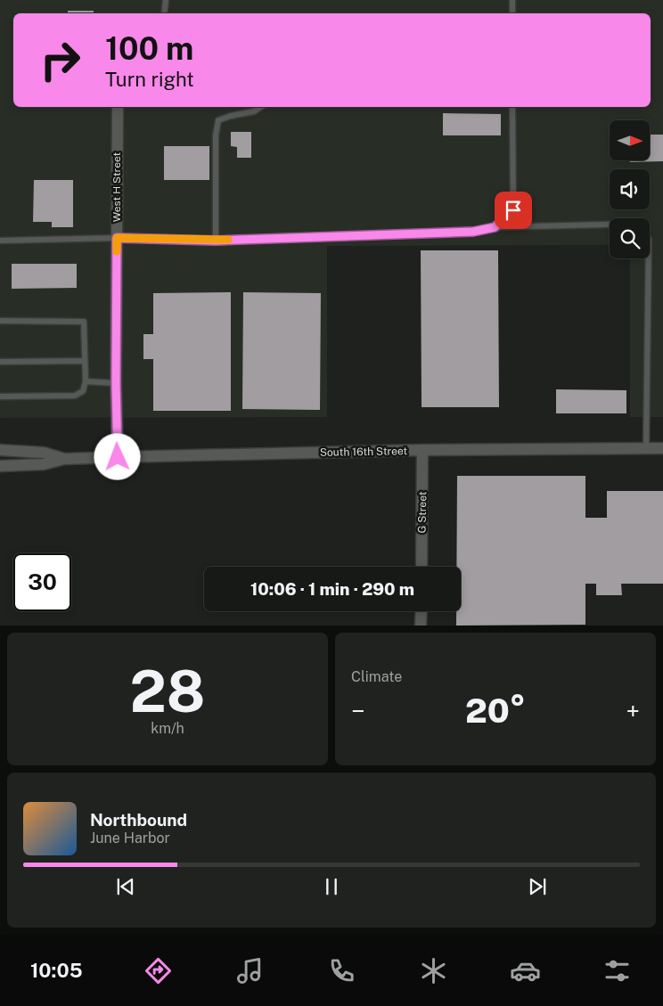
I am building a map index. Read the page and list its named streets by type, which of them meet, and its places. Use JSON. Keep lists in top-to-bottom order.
{
  "streets": {
    "street": ["West H Street", "South 16th Street", "G Street"]
  },
  "crossings": [
    ["West H Street", "South 16th Street"],
    ["South 16th Street", "G Street"]
  ],
  "north": "right",
  "page": {
    "turn": ["100 m", "Turn right"],
    "limit": "30",
    "trip": "10:06 · 1 min · 290 m",
    "tile": [
      ["28", "km/h"],
      "Climate"
    ],
    "heat": ["−", "20°", "+"],
    "song": ["Northbound", "June Harbor"],
    "tabs": "10:05"
  }
}
